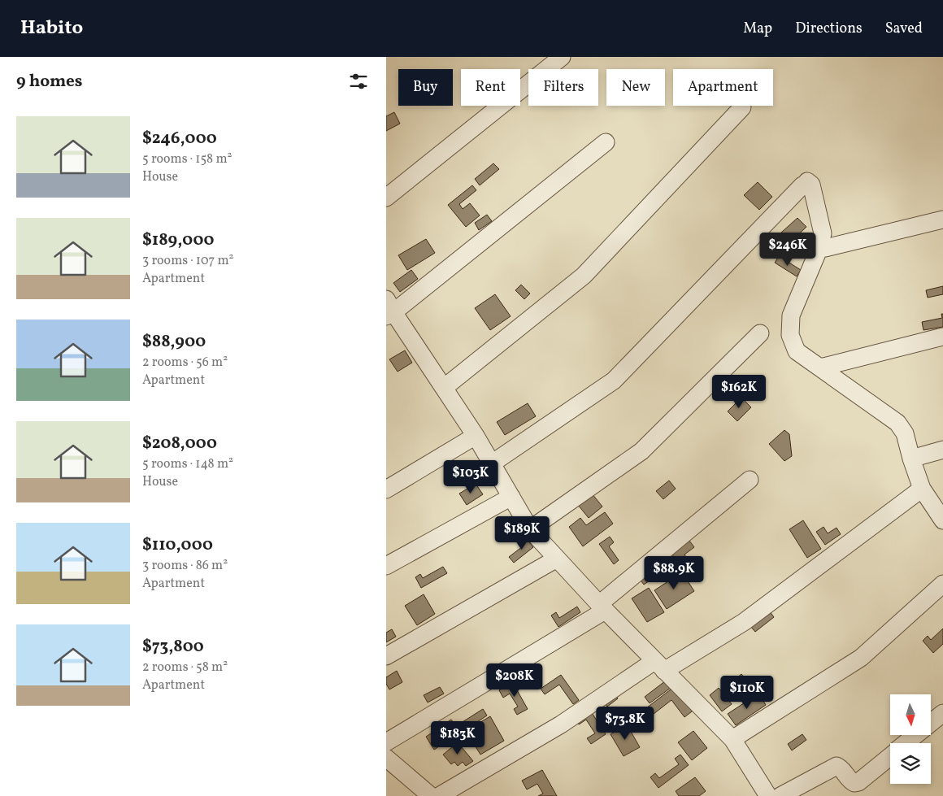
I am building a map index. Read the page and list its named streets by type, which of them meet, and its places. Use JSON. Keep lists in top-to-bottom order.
{
  "north": "bottom",
  "page": {
    "header": "Habito",
    "nav": ["Map", "Directions", "Saved"],
    "heading": "9 homes",
    "chip": [
      "Buy",
      "Rent",
      "Filters",
      "New",
      "Apartment"
    ],
    "list": [
      {
        "name": "$246,000",
        "note": "5 rooms · 158 m² · House"
      },
      {
        "name": "$189,000",
        "note": "3 rooms · 107 m² · Apartment"
      },
      {
        "name": "$88,900",
        "note": "2 rooms · 56 m² · Apartment"
      },
      {
        "name": "$208,000",
        "note": "5 rooms · 148 m² · House"
      },
      {
        "name": "$110,000",
        "note": "3 rooms · 86 m² · Apartment"
      },
      {
        "name": "$73,800",
        "note": "2 rooms · 58 m² · Apartment"
      }
    ],
    "price": [
      "$246K",
      "$162K",
      "$103K",
      "$189K",
      "$88.9K",
      "$208K",
      "$110K",
      "$73.8K",
      "$183K"
    ]
  }
}
